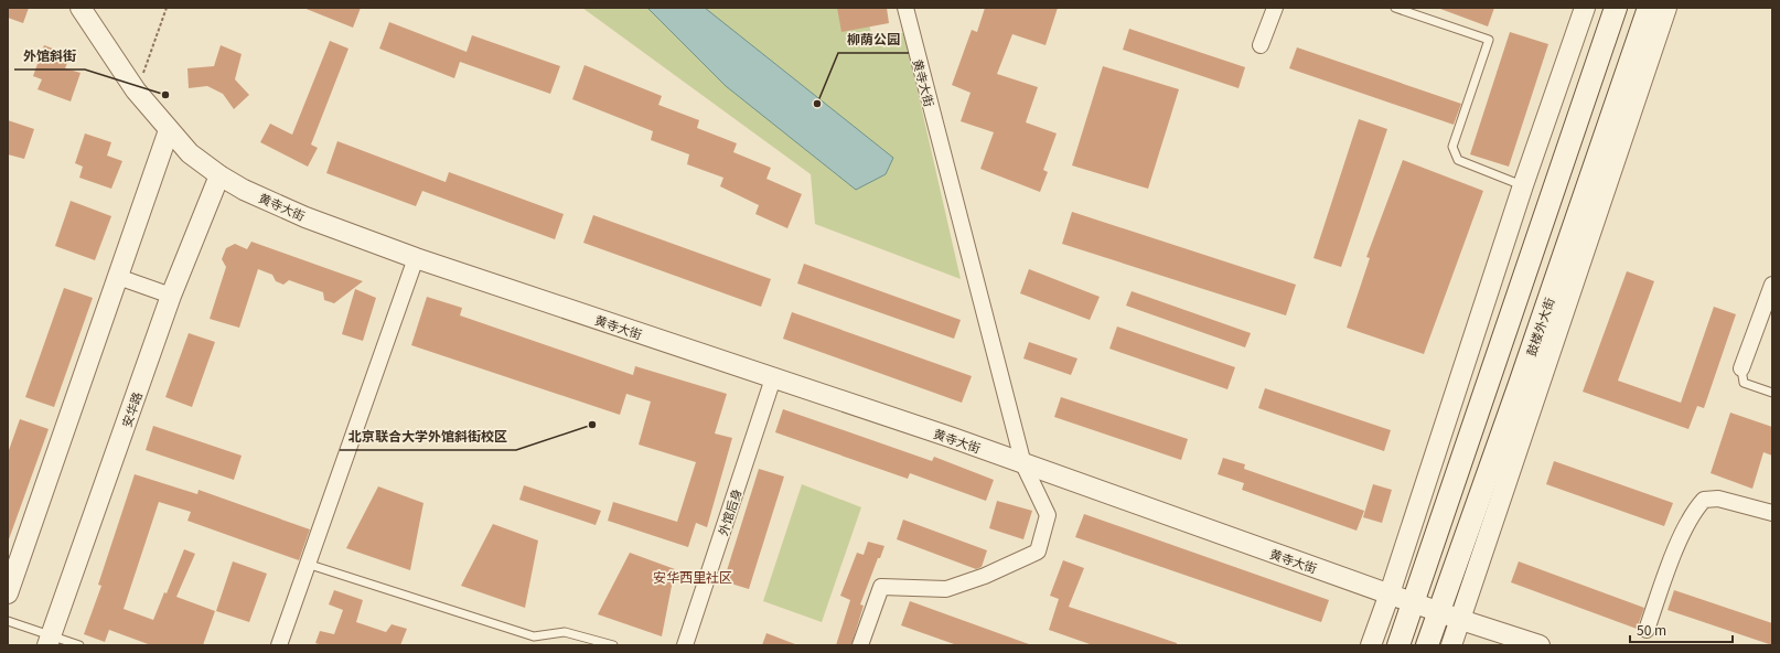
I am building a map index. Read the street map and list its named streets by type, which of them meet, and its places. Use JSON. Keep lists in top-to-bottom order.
{
  "streets": {
    "main road": ["鼓楼外大街"],
    "street": ["黄寺大街", "安华路", "外馆后身"]
  },
  "crossings": [
    ["黄寺大街", "鼓楼外大街"],
    ["黄寺大街", "安华路"],
    ["黄寺大街", "外馆后身"]
  ],
  "districts": ["安华西里社区"],
  "places": ["外馆斜街", "柳荫公园", "北京联合大学外馆斜街校区"],
  "scale_bar": "50 m"
}
